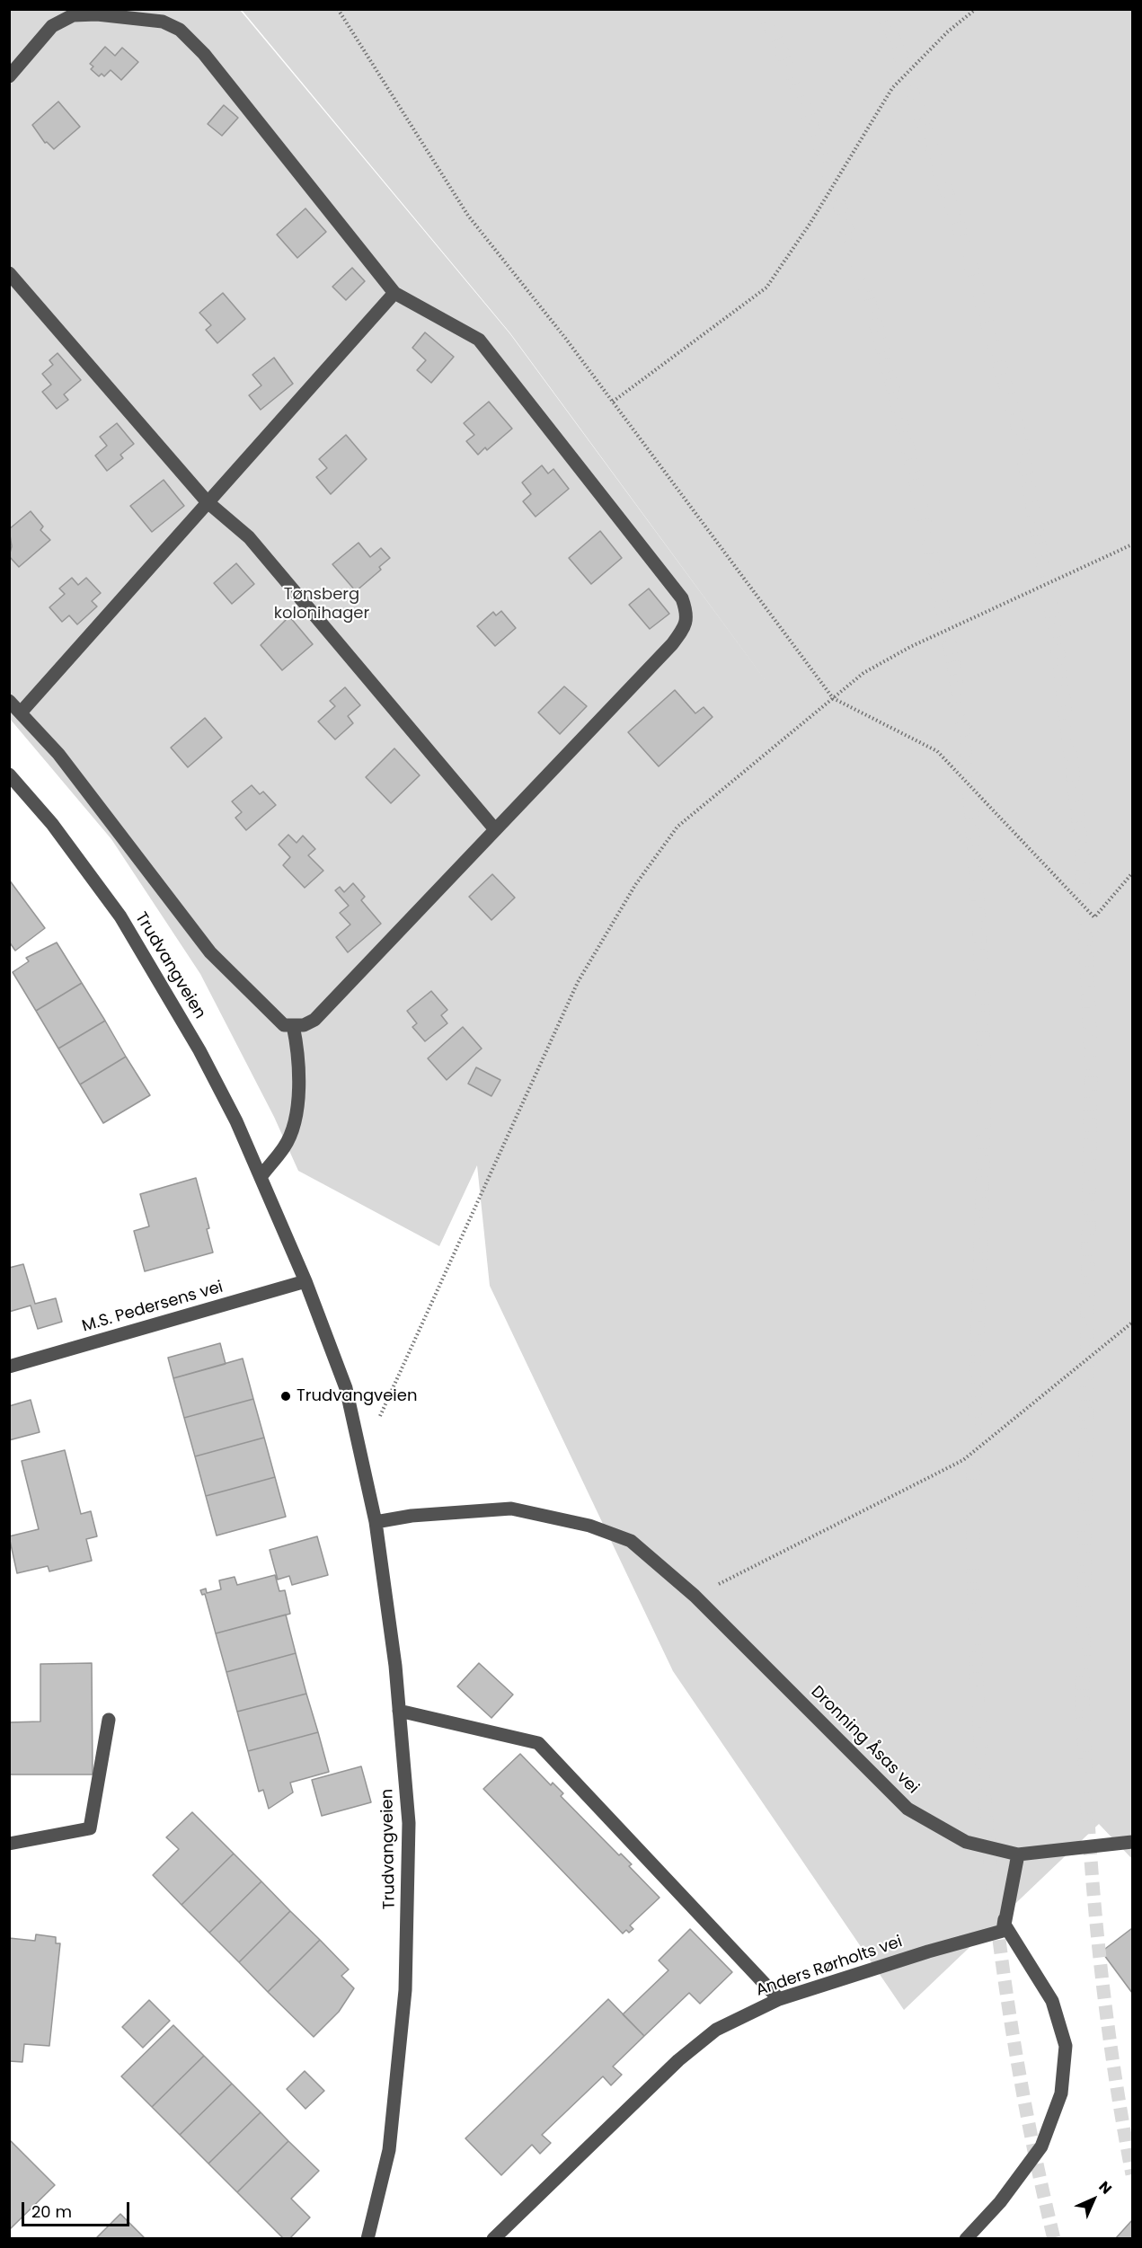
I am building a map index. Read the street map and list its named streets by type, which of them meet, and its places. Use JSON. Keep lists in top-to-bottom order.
{
  "streets": {
    "street": [
      "Trudvangveien",
      "M.S. Pedersens vei",
      "Dronning Åsas vei",
      "Anders Rørholts vei"
    ]
  },
  "crossings": [
    ["Trudvangveien", "M.S. Pedersens vei"],
    ["Trudvangveien", "Dronning Åsas vei"],
    ["Dronning Åsas vei", "Anders Rørholts vei"]
  ],
  "parks": ["Tønsberg kolonihager"],
  "places": ["Trudvangveien"],
  "scale_bar": "20 m",
  "north": "top right"
}
